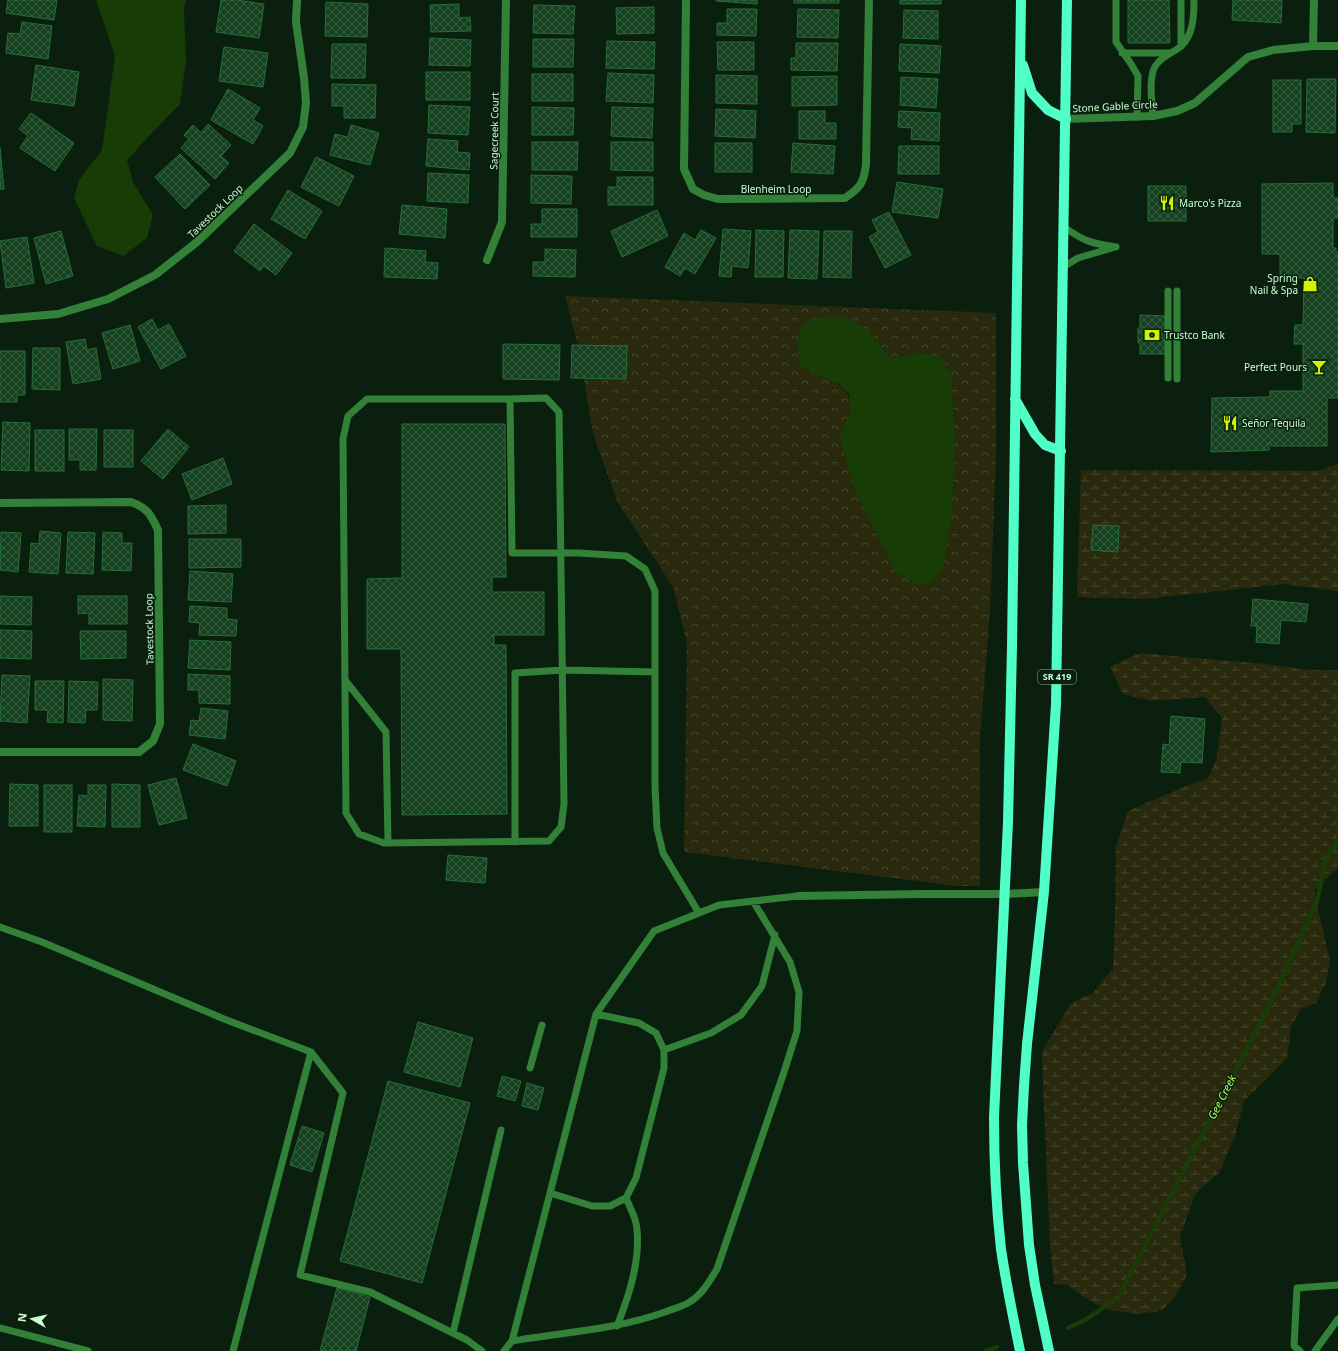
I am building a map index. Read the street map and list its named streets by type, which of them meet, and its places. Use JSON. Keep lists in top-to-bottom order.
{
  "streets": {
    "main road": ["SR 419"],
    "street": [
      "Stone Gable Circle",
      "Sagecreek Court",
      "Blenheim Loop",
      "Tavestock Loop"
    ]
  },
  "crossings": [
    ["Stone Gable Circle", "SR 419"]
  ],
  "water": ["Gee Creek"],
  "places": {
    "restaurant": ["Marco's Pizza", "Señor Tequila"],
    "shop": ["Spring Nail & Spa"],
    "bank": ["Trustco Bank"],
    "bar": ["Perfect Pours"]
  },
  "north": "left"
}
